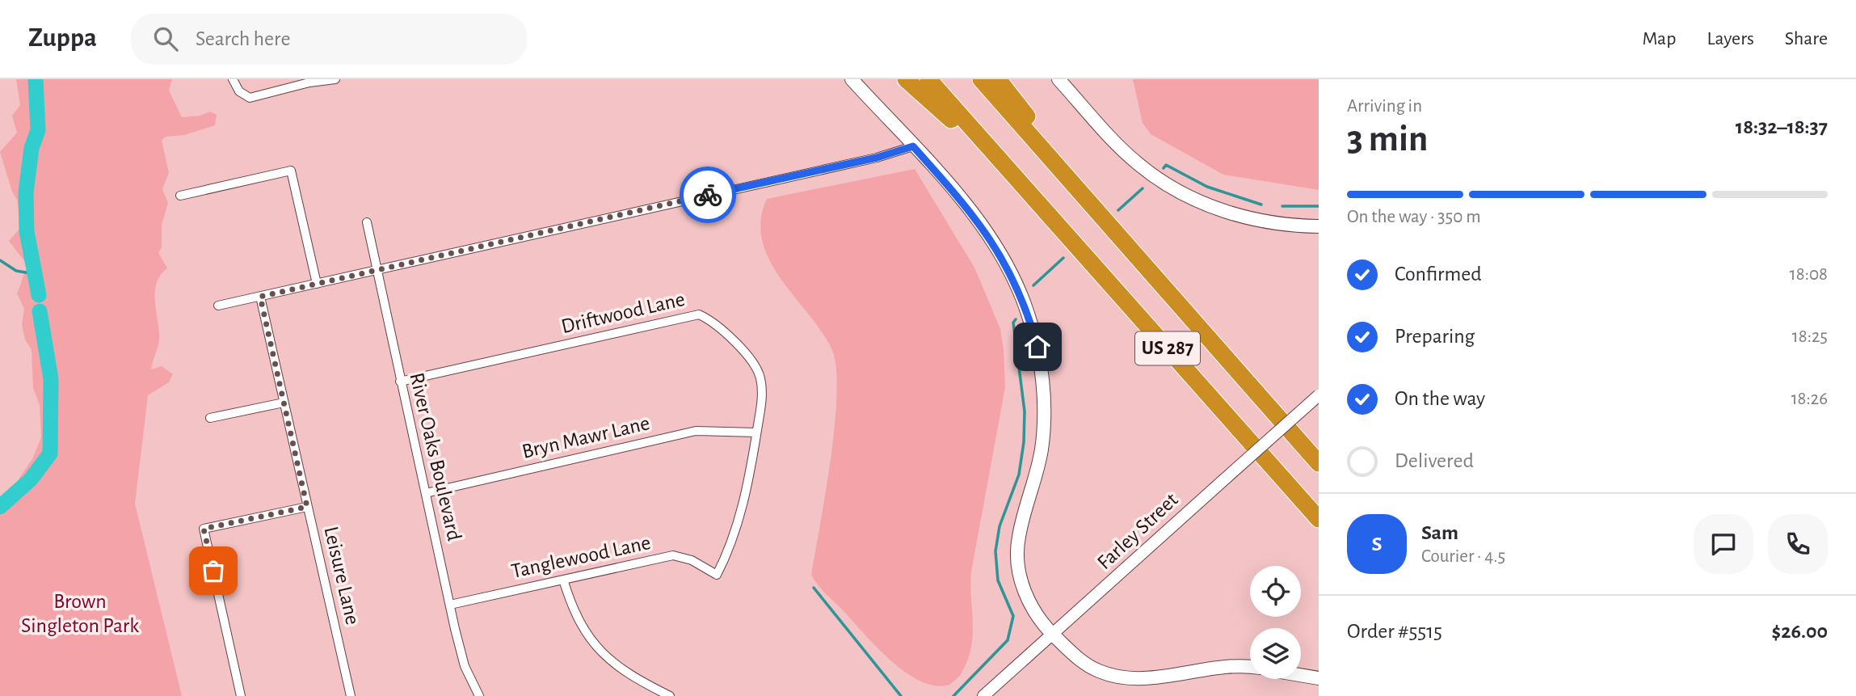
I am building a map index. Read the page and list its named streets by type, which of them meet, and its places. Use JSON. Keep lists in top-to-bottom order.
{
  "streets": {
    "highway": ["US 287"],
    "street": [
      "Driftwood Lane",
      "Bryn Mawr Lane",
      "River Oaks Boulevard",
      "Farley Street",
      "Tanglewood Lane",
      "Leisure Lane"
    ]
  },
  "crossings": [
    ["Driftwood Lane", "Bryn Mawr Lane"],
    ["Driftwood Lane", "River Oaks Boulevard"],
    ["Driftwood Lane", "Tanglewood Lane"],
    ["Bryn Mawr Lane", "River Oaks Boulevard"],
    ["River Oaks Boulevard", "Tanglewood Lane"]
  ],
  "parks": ["Brown Singleton Park"],
  "page": {
    "header": "Zuppa",
    "search": "Search here",
    "nav": ["Map", "Layers", "Share"],
    "heading": ["3 min", "Arriving in", "18:32–18:37"],
    "panel": [
      "Sam",
      "Courier · 4.5",
      "Order #5515",
      "$26.00"
    ],
    "bar": "On the way · 350 m",
    "list": [
      ["Confirmed", "18:08"],
      ["Preparing", "18:25"],
      ["On the way", "18:26"],
      "Delivered"
    ],
    "round": "S"
  }
}
